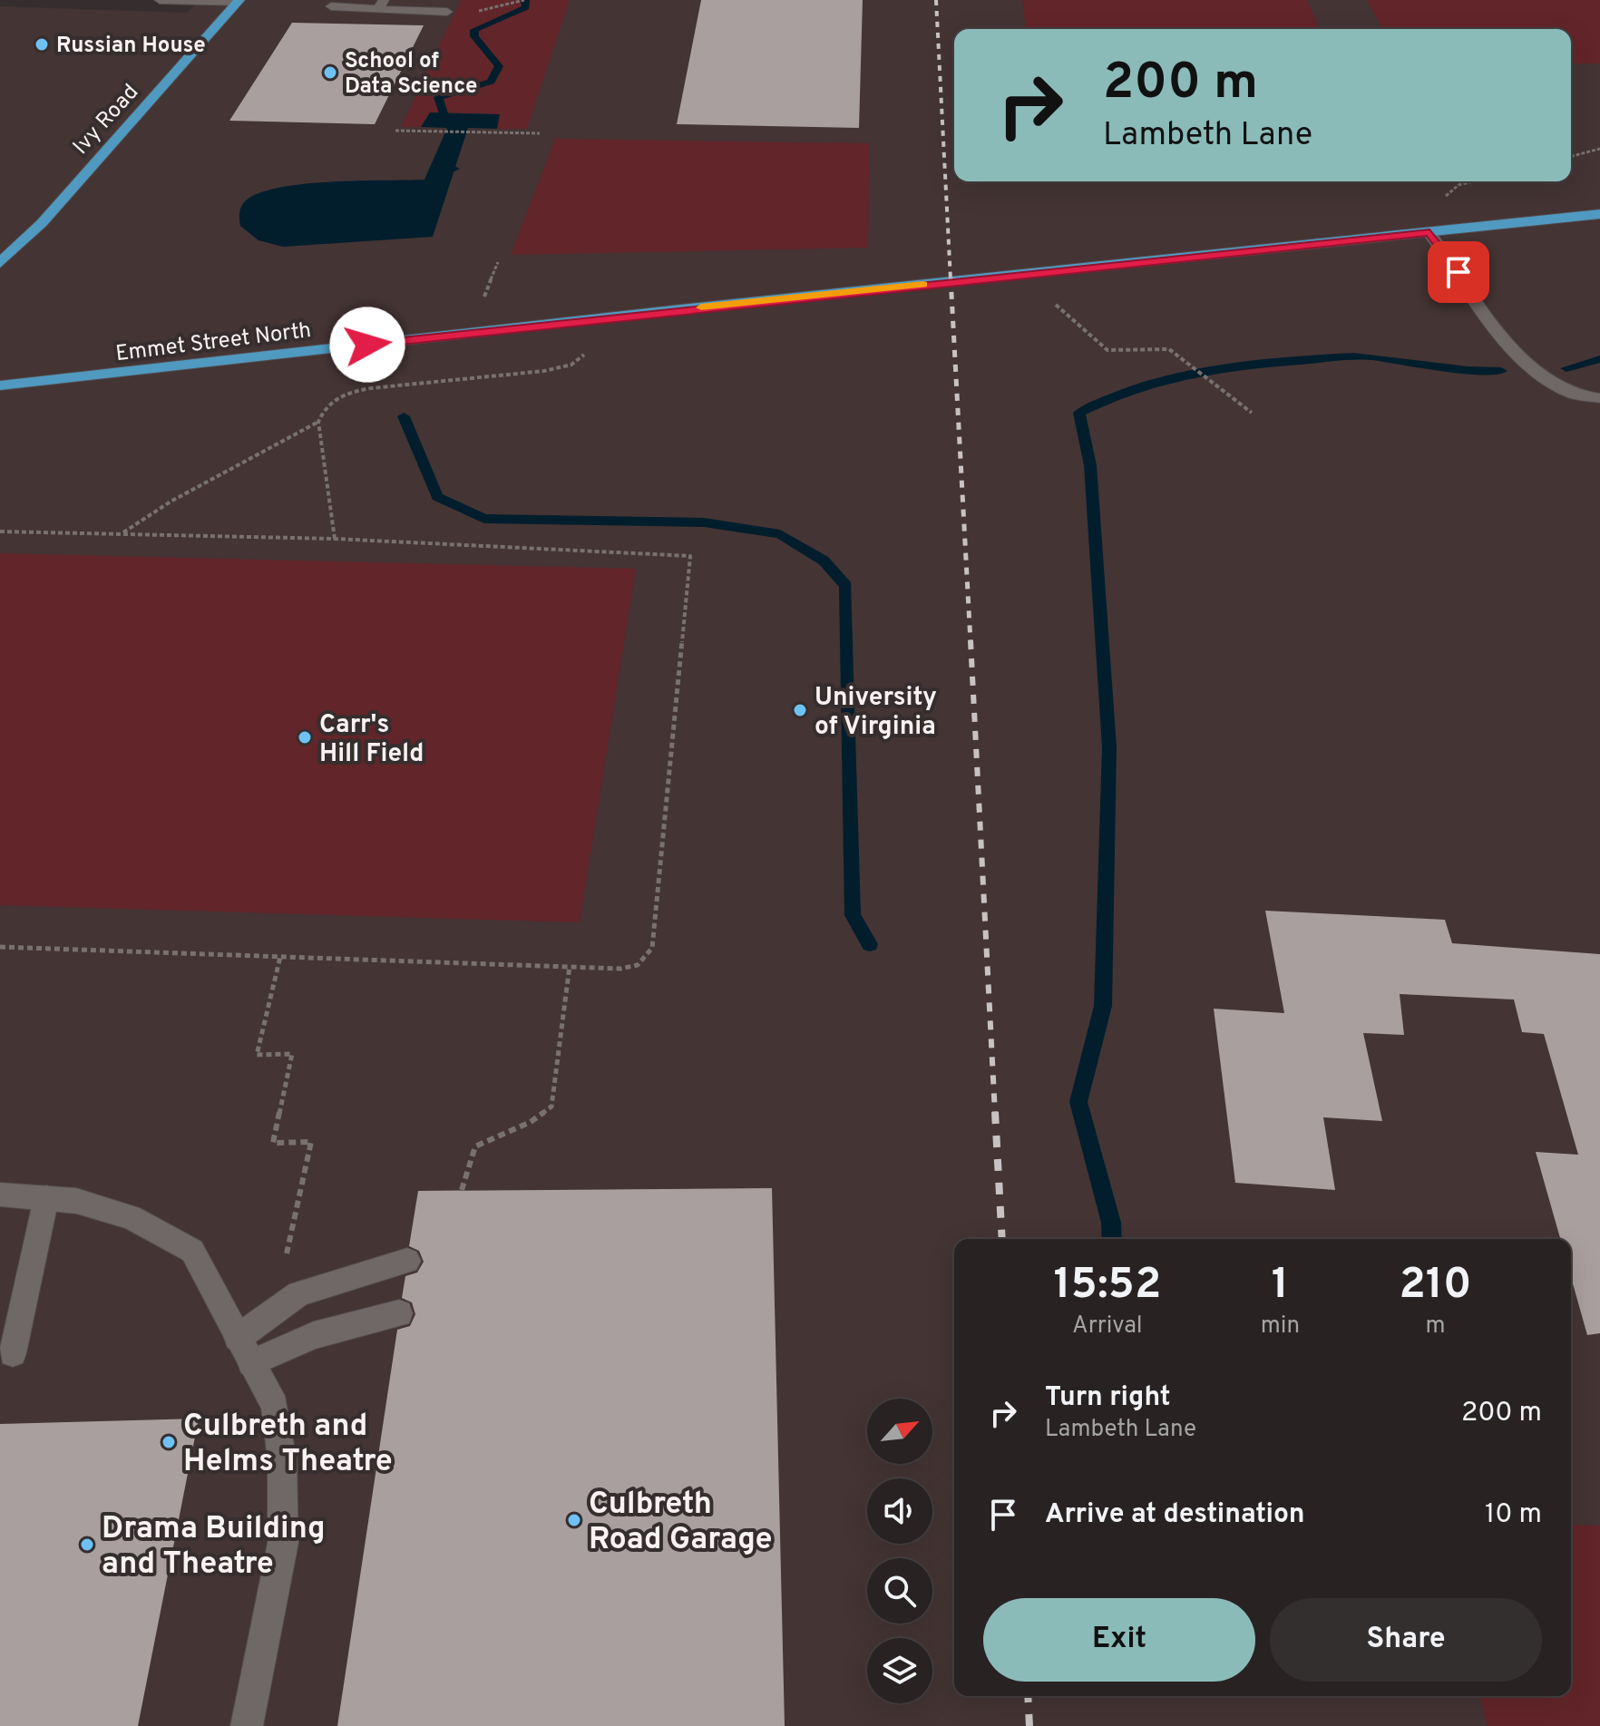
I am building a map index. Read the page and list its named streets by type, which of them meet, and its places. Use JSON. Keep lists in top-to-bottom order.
{
  "streets": {
    "main road": ["Ivy Road", "Emmet Street North"]
  },
  "places": [
    "Russian House",
    "School of Data Science",
    "University of Virginia",
    "Carr's Hill Field",
    "Culbreth and Helms Theatre",
    "Culbreth Road Garage",
    "Drama Building and Theatre"
  ],
  "north": "top right",
  "page": {
    "turn": ["200 m", "Lambeth Lane"],
    "eta": [
      "15:52",
      "Arrival",
      "1",
      "min",
      "210",
      "m"
    ],
    "list": [
      {
        "name": "Turn right",
        "note": "Lambeth Lane",
        "value": "200 m"
      },
      {
        "name": "Arrive at destination",
        "value": "10 m"
      }
    ],
    "buttons": ["Exit", "Share"]
  }
}
